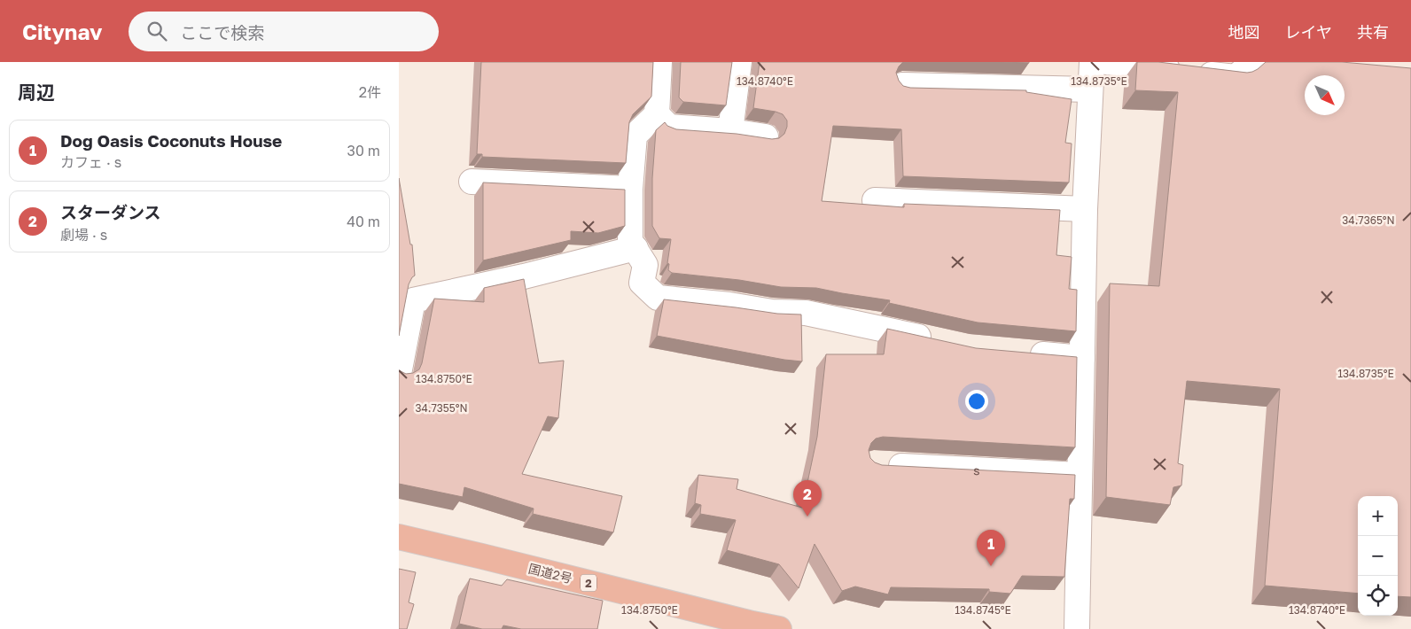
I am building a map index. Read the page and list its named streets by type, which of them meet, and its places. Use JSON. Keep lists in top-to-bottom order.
{
  "streets": {
    "highway": ["国道2号", "2"],
    "street": ["s"]
  },
  "north": "bottom right",
  "page": {
    "header": "Citynav",
    "search": "ここで検索",
    "nav": ["地図", "レイヤ", "共有"],
    "heading": ["周辺", "2件"],
    "list": [
      {
        "mark": "1",
        "name": "Dog Oasis Coconuts House",
        "note": "カフェ · s",
        "value": "30 m"
      },
      {
        "mark": "2",
        "name": "スターダンス",
        "note": "劇場 · s",
        "value": "40 m"
      }
    ],
    "pins": ["2", "1"],
    "map_buttons": ["+", "−"]
  },
  "coordinates": [
    "134.8740°E",
    "134.8735°E",
    "34.7365°N",
    "134.8750°E",
    "34.7355°N",
    "134.8745°E"
  ]
}
